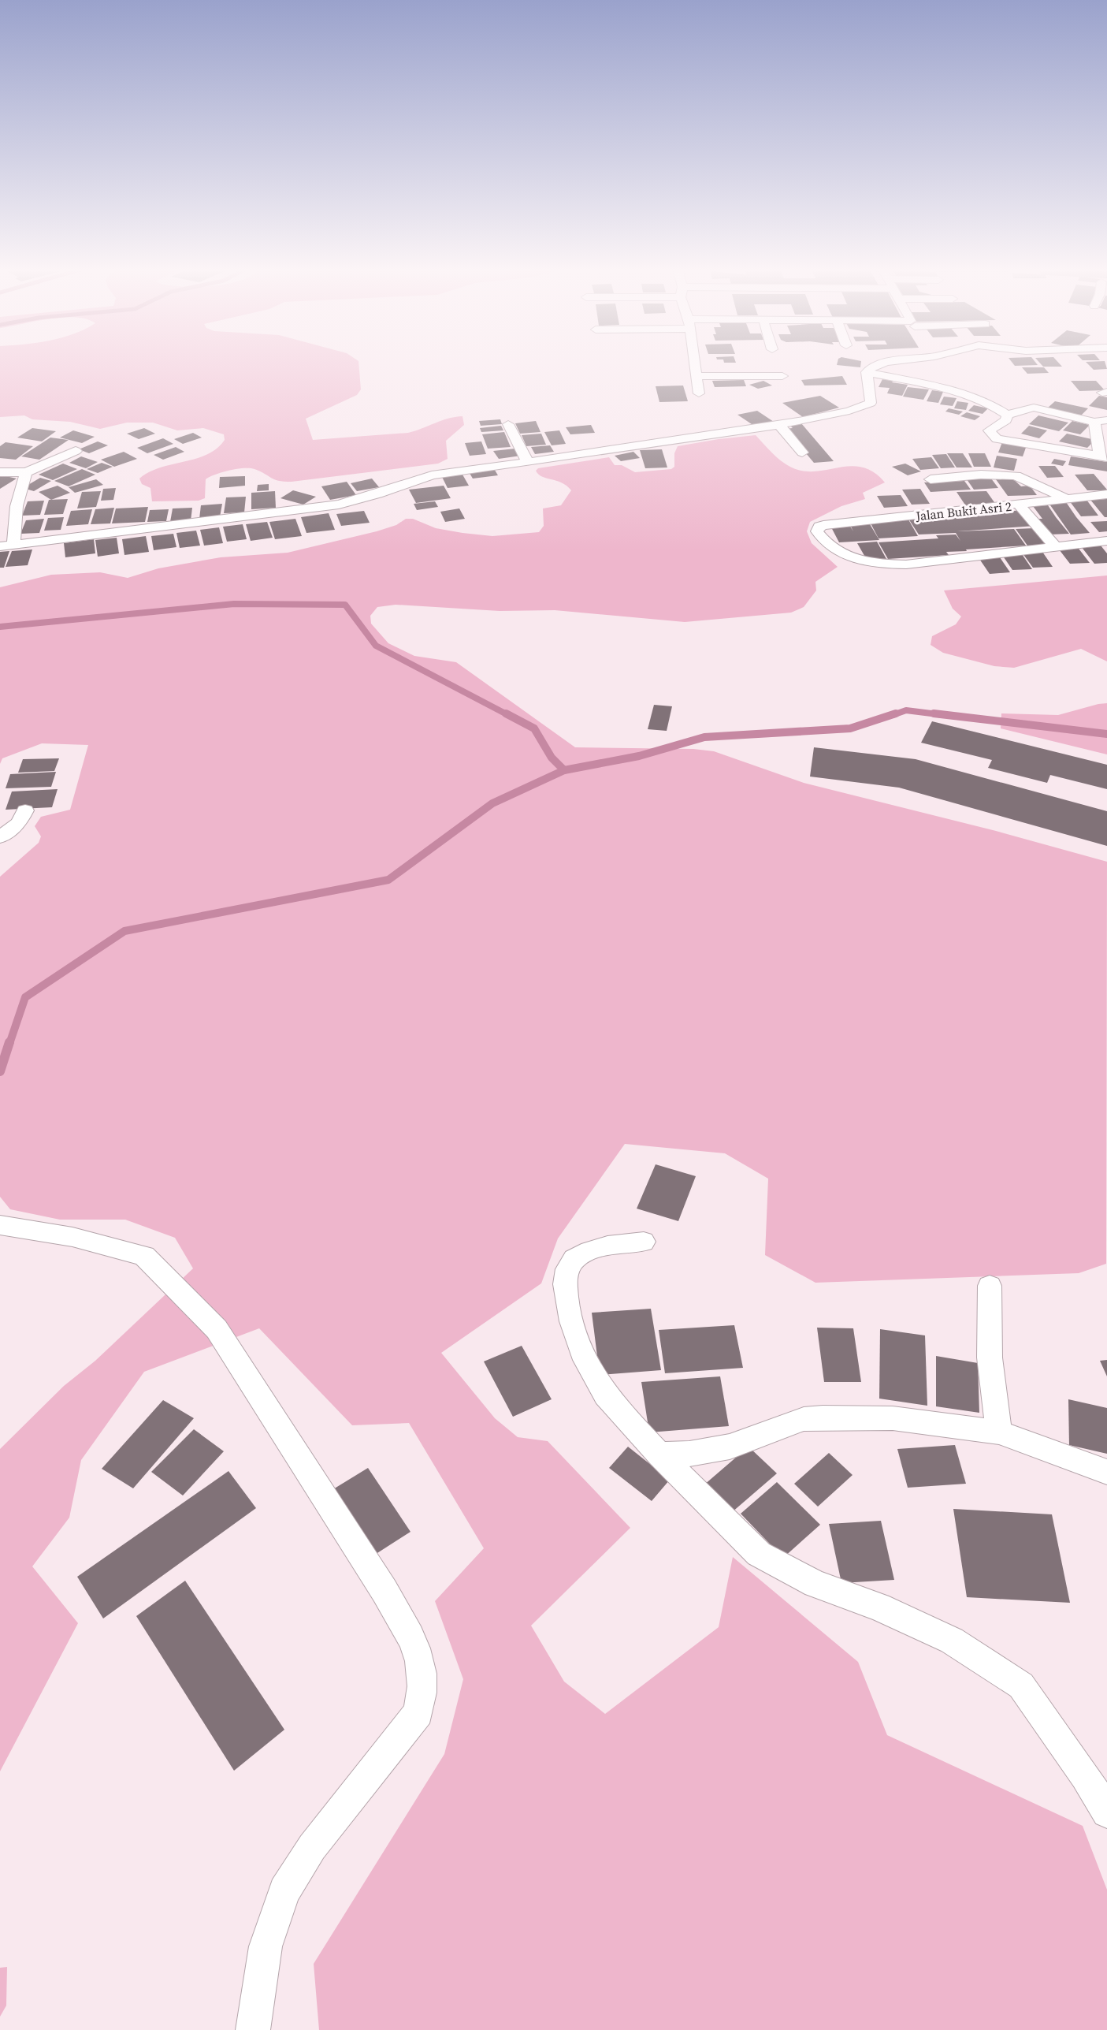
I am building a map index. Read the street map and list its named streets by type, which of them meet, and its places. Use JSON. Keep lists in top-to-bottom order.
{
  "streets": {
    "street": ["Jalan Bukit Asri 2"]
  }
}
